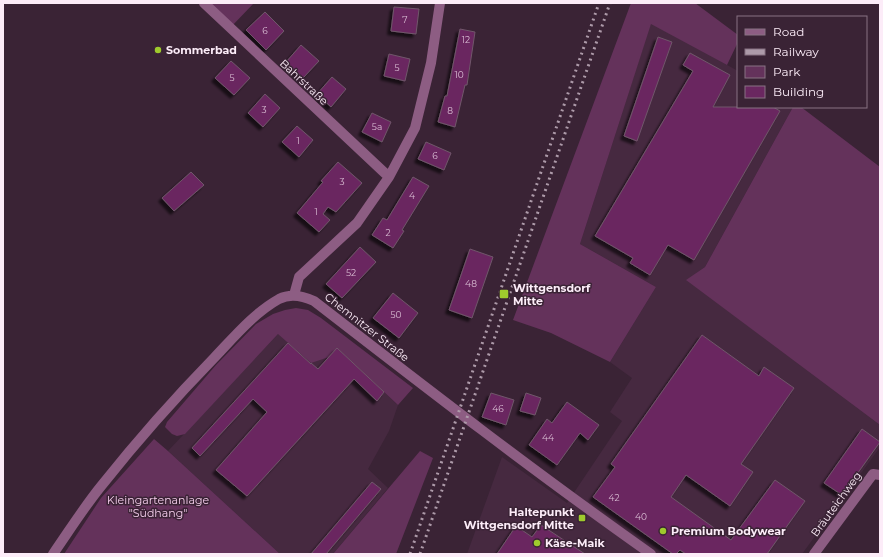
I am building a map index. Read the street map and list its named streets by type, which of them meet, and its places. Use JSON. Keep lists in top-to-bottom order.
{
  "streets": {
    "street": ["Bahrstraße", "Chemnitzer Straße", "Bräuteichweg"]
  },
  "parks": ["Kleingartenanlage \"Südhang\""],
  "places": {
    "other": ["Sommerbad", "Premium Bodywear", "Käse-Maik"],
    "transit": ["Wittgensdorf Mitte", "Haltepunkt Wittgensdorf Mitte"]
  },
  "house_numbers": [
    "7",
    "6",
    "12",
    "5",
    "10",
    "5",
    "3",
    "8",
    "5a",
    "1",
    "6",
    "3",
    "4",
    "1",
    "2",
    "52",
    "48",
    "50",
    "46",
    "44",
    "42",
    "40"
  ],
  "legend": [
    "Road",
    "Railway",
    "Park",
    "Building"
  ]
}
